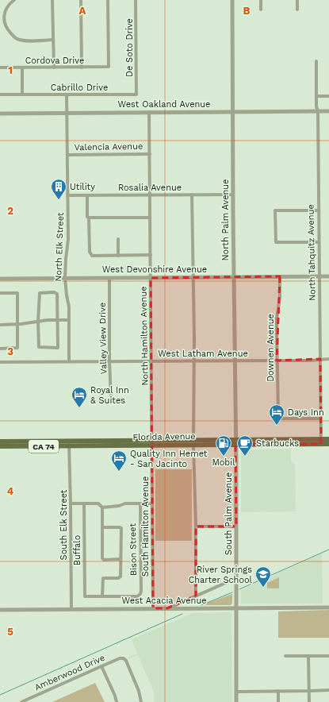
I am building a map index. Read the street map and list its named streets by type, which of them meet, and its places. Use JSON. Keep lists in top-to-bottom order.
{
  "streets": {
    "main road": ["Florida Avenue", "CA 74"],
    "street": [
      "De Soto Drive",
      "Cordova Drive",
      "Cabrillo Drive",
      "West Oakland Avenue",
      "Valencia Avenue",
      "Rosalia Avenue",
      "North Palm Avenue",
      "North Elk Street",
      "North Tahquitz Avenue",
      "West Devonshire Avenue",
      "North Hamilton Avenue",
      "Valley View Drive",
      "Downen Avenue",
      "West Latham Avenue",
      "South Palm Avenue",
      "South Elk Street",
      "South Hamilton Avenue",
      "Bison Street",
      "Buffalo",
      "West Acacia Avenue",
      "Amberwood Drive"
    ]
  },
  "crossings": [
    ["De Soto Drive", "Cabrillo Drive"],
    ["Cabrillo Drive", "North Elk Street"],
    ["West Oakland Avenue", "North Palm Avenue"],
    ["West Oakland Avenue", "North Elk Street"],
    ["West Oakland Avenue", "North Tahquitz Avenue"],
    ["West Oakland Avenue", "North Hamilton Avenue"],
    ["Valencia Avenue", "North Elk Street"],
    ["Valencia Avenue", "North Hamilton Avenue"],
    ["Rosalia Avenue", "North Palm Avenue"],
    ["Rosalia Avenue", "North Elk Street"],
    ["Rosalia Avenue", "North Hamilton Avenue"],
    ["North Palm Avenue", "West Devonshire Avenue"],
    ["North Palm Avenue", "West Latham Avenue"],
    ["North Palm Avenue", "Florida Avenue"],
    ["North Palm Avenue", "South Palm Avenue"],
    ["North Elk Street", "West Devonshire Avenue"],
    ["North Elk Street", "West Latham Avenue"],
    ["North Tahquitz Avenue", "West Devonshire Avenue"],
    ["North Tahquitz Avenue", "Downen Avenue"],
    ["North Tahquitz Avenue", "West Latham Avenue"],
    ["North Tahquitz Avenue", "Florida Avenue"],
    ["West Devonshire Avenue", "North Hamilton Avenue"],
    ["West Devonshire Avenue", "Valley View Drive"],
    ["West Devonshire Avenue", "Downen Avenue"],
    ["North Hamilton Avenue", "West Latham Avenue"],
    ["North Hamilton Avenue", "Florida Avenue"],
    ["North Hamilton Avenue", "South Hamilton Avenue"],
    ["Valley View Drive", "West Latham Avenue"],
    ["Downen Avenue", "West Latham Avenue"],
    ["Florida Avenue", "South Palm Avenue"],
    ["Florida Avenue", "South Elk Street"],
    ["Florida Avenue", "South Hamilton Avenue"],
    ["South Palm Avenue", "West Acacia Avenue"],
    ["South Elk Street", "West Acacia Avenue"],
    ["South Hamilton Avenue", "West Acacia Avenue"],
    ["Bison Street", "Buffalo"]
  ],
  "places": {
    "building": ["Utility"],
    "hotel": ["Royal Inn & Suites", "Days Inn", "Quality Inn Hemet - San Jacinto"],
    "fuel station": ["Mobil"],
    "cafe": ["Starbucks"],
    "school or university": ["River Springs Charter School"]
  },
  "grid": {
    "columns": ["A", "B"],
    "rows": [
      "1",
      "2",
      "3",
      "4",
      "5"
    ]
  }
}
